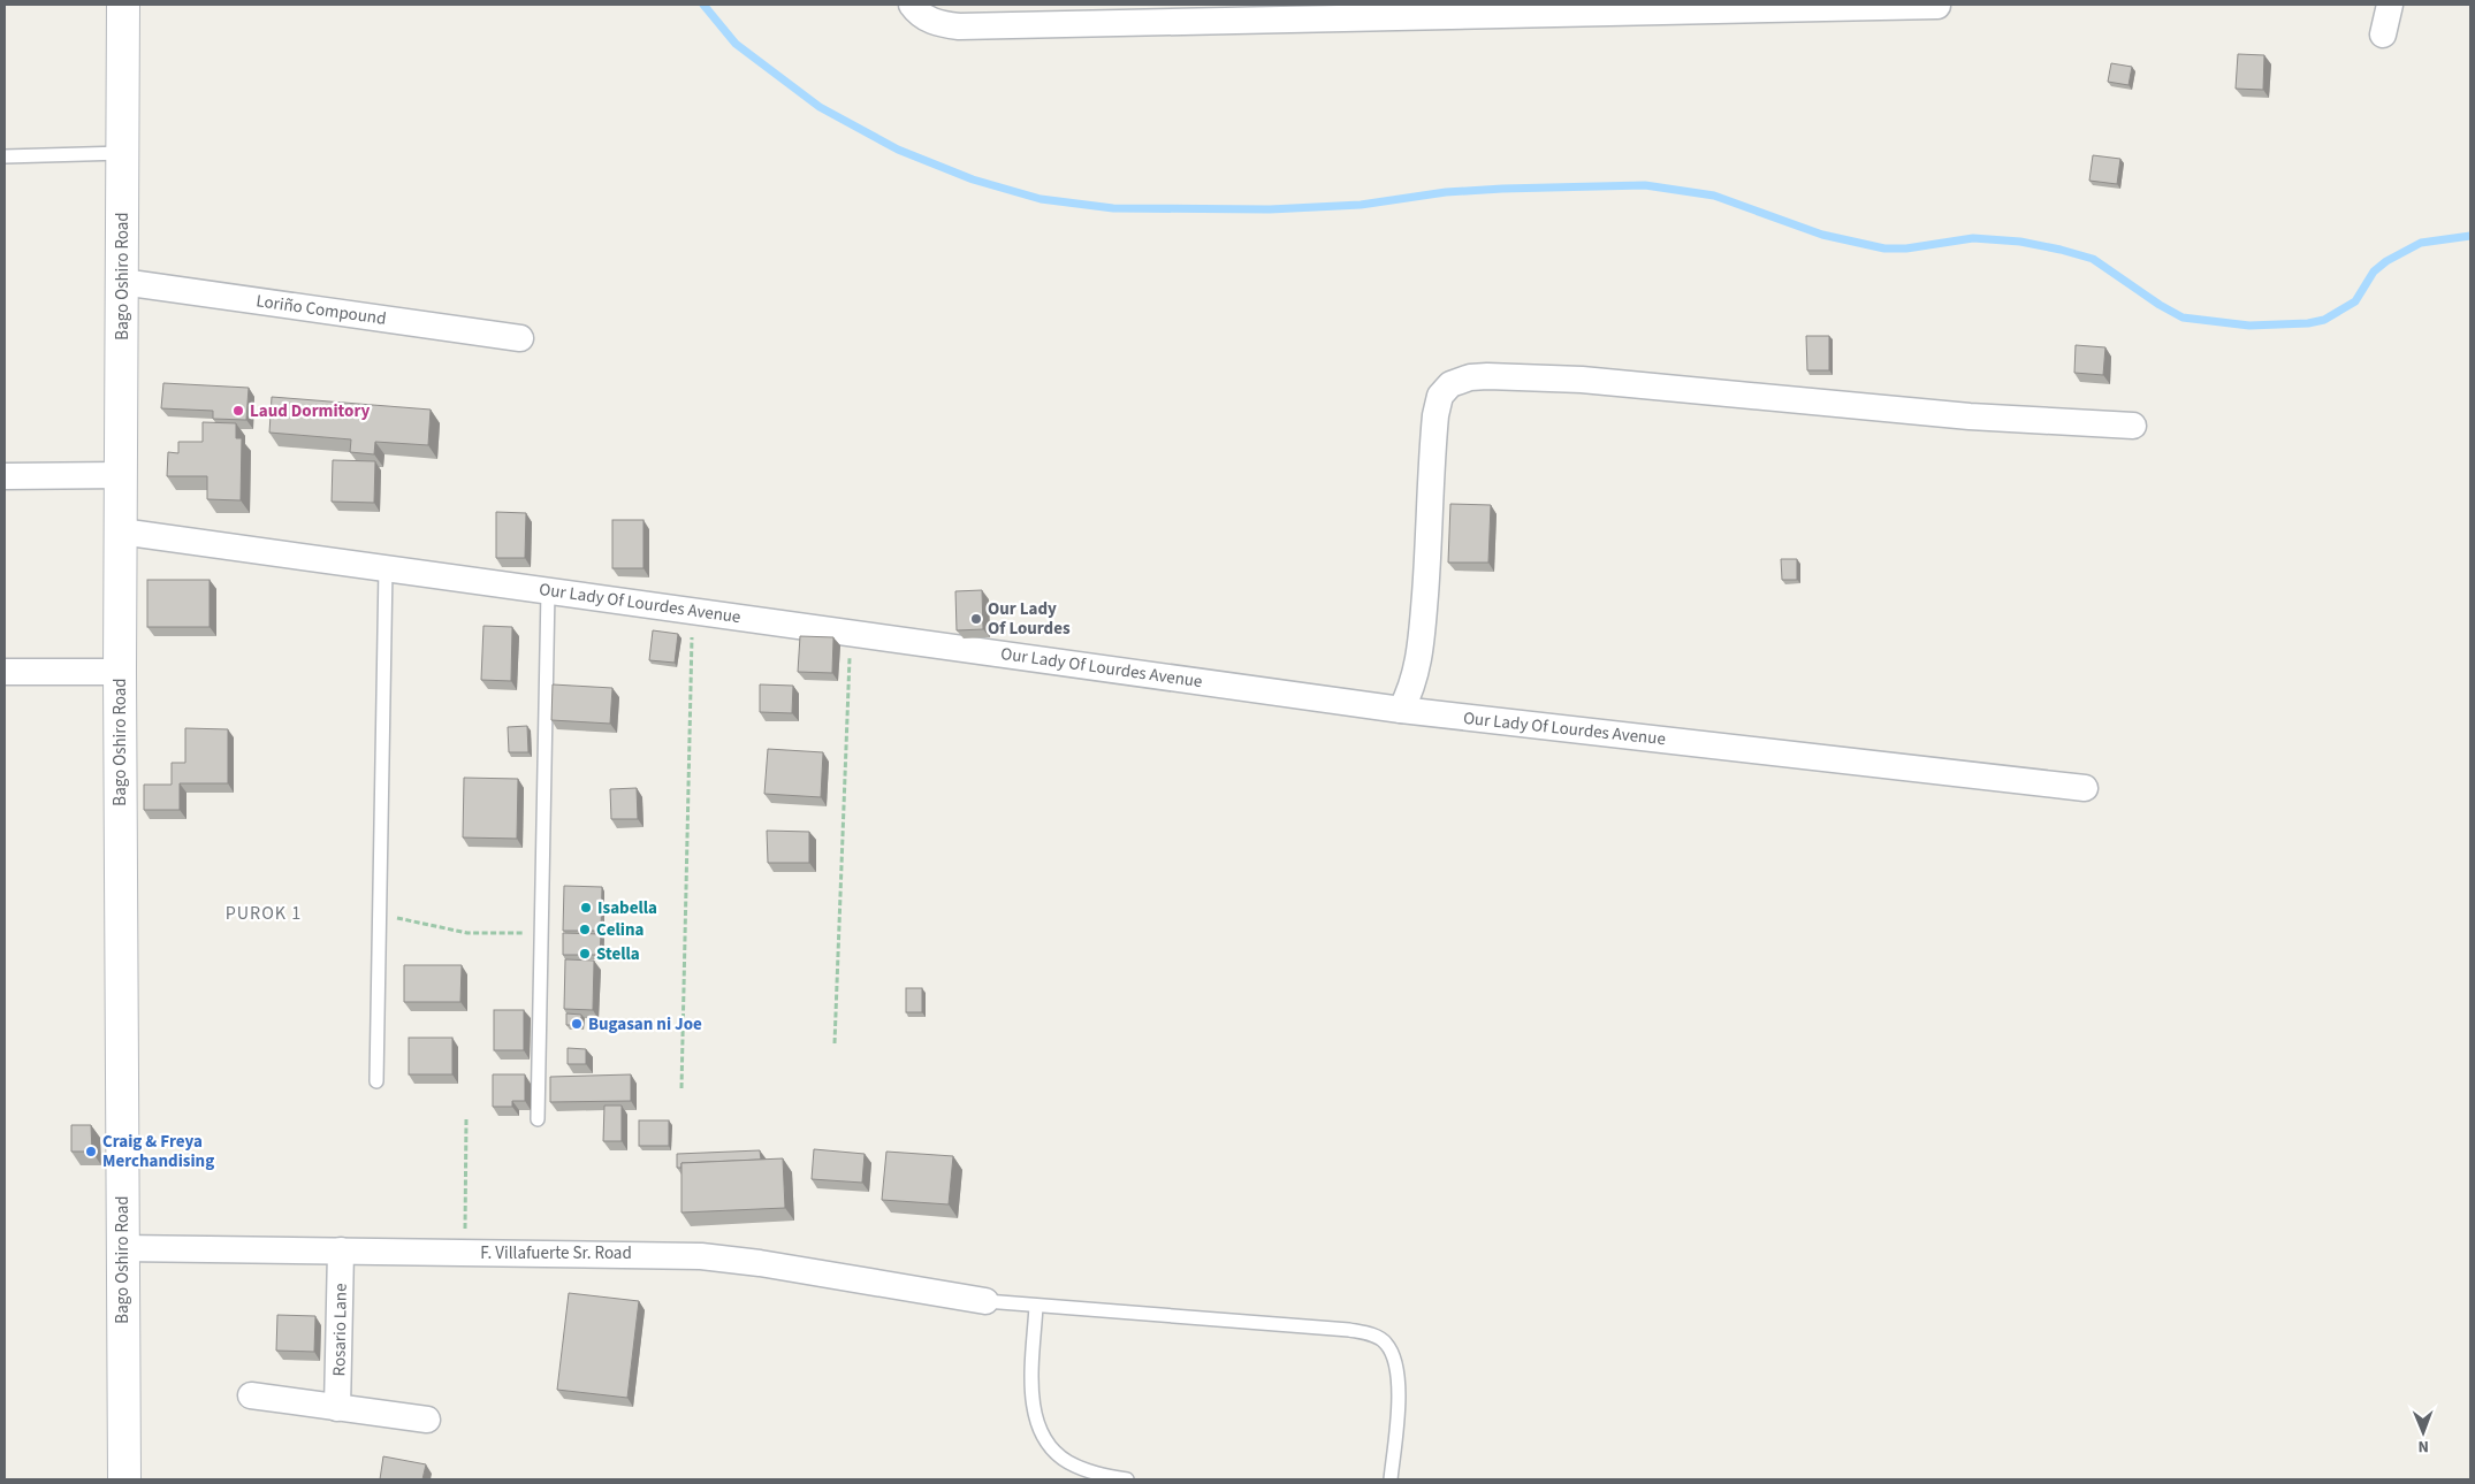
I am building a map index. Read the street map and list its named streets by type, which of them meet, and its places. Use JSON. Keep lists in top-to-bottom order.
{
  "streets": {
    "street": [
      "Bago Oshiro Road",
      "Loriño Compound",
      "Our Lady Of Lourdes Avenue",
      "F. Villafuerte Sr. Road",
      "Rosario Lane"
    ]
  },
  "crossings": [
    ["Bago Oshiro Road", "Loriño Compound"],
    ["Bago Oshiro Road", "Our Lady Of Lourdes Avenue"],
    ["Bago Oshiro Road", "F. Villafuerte Sr. Road"],
    ["F. Villafuerte Sr. Road", "Rosario Lane"]
  ],
  "districts": ["PUROK 1"],
  "places": [
    "Laud Dormitory",
    "Our Lady Of Lourdes",
    "Isabella",
    "Celina",
    "Stella",
    "Bugasan ni Joe",
    "Craig & Freya Merchandising"
  ],
  "north": "bottom"
}
